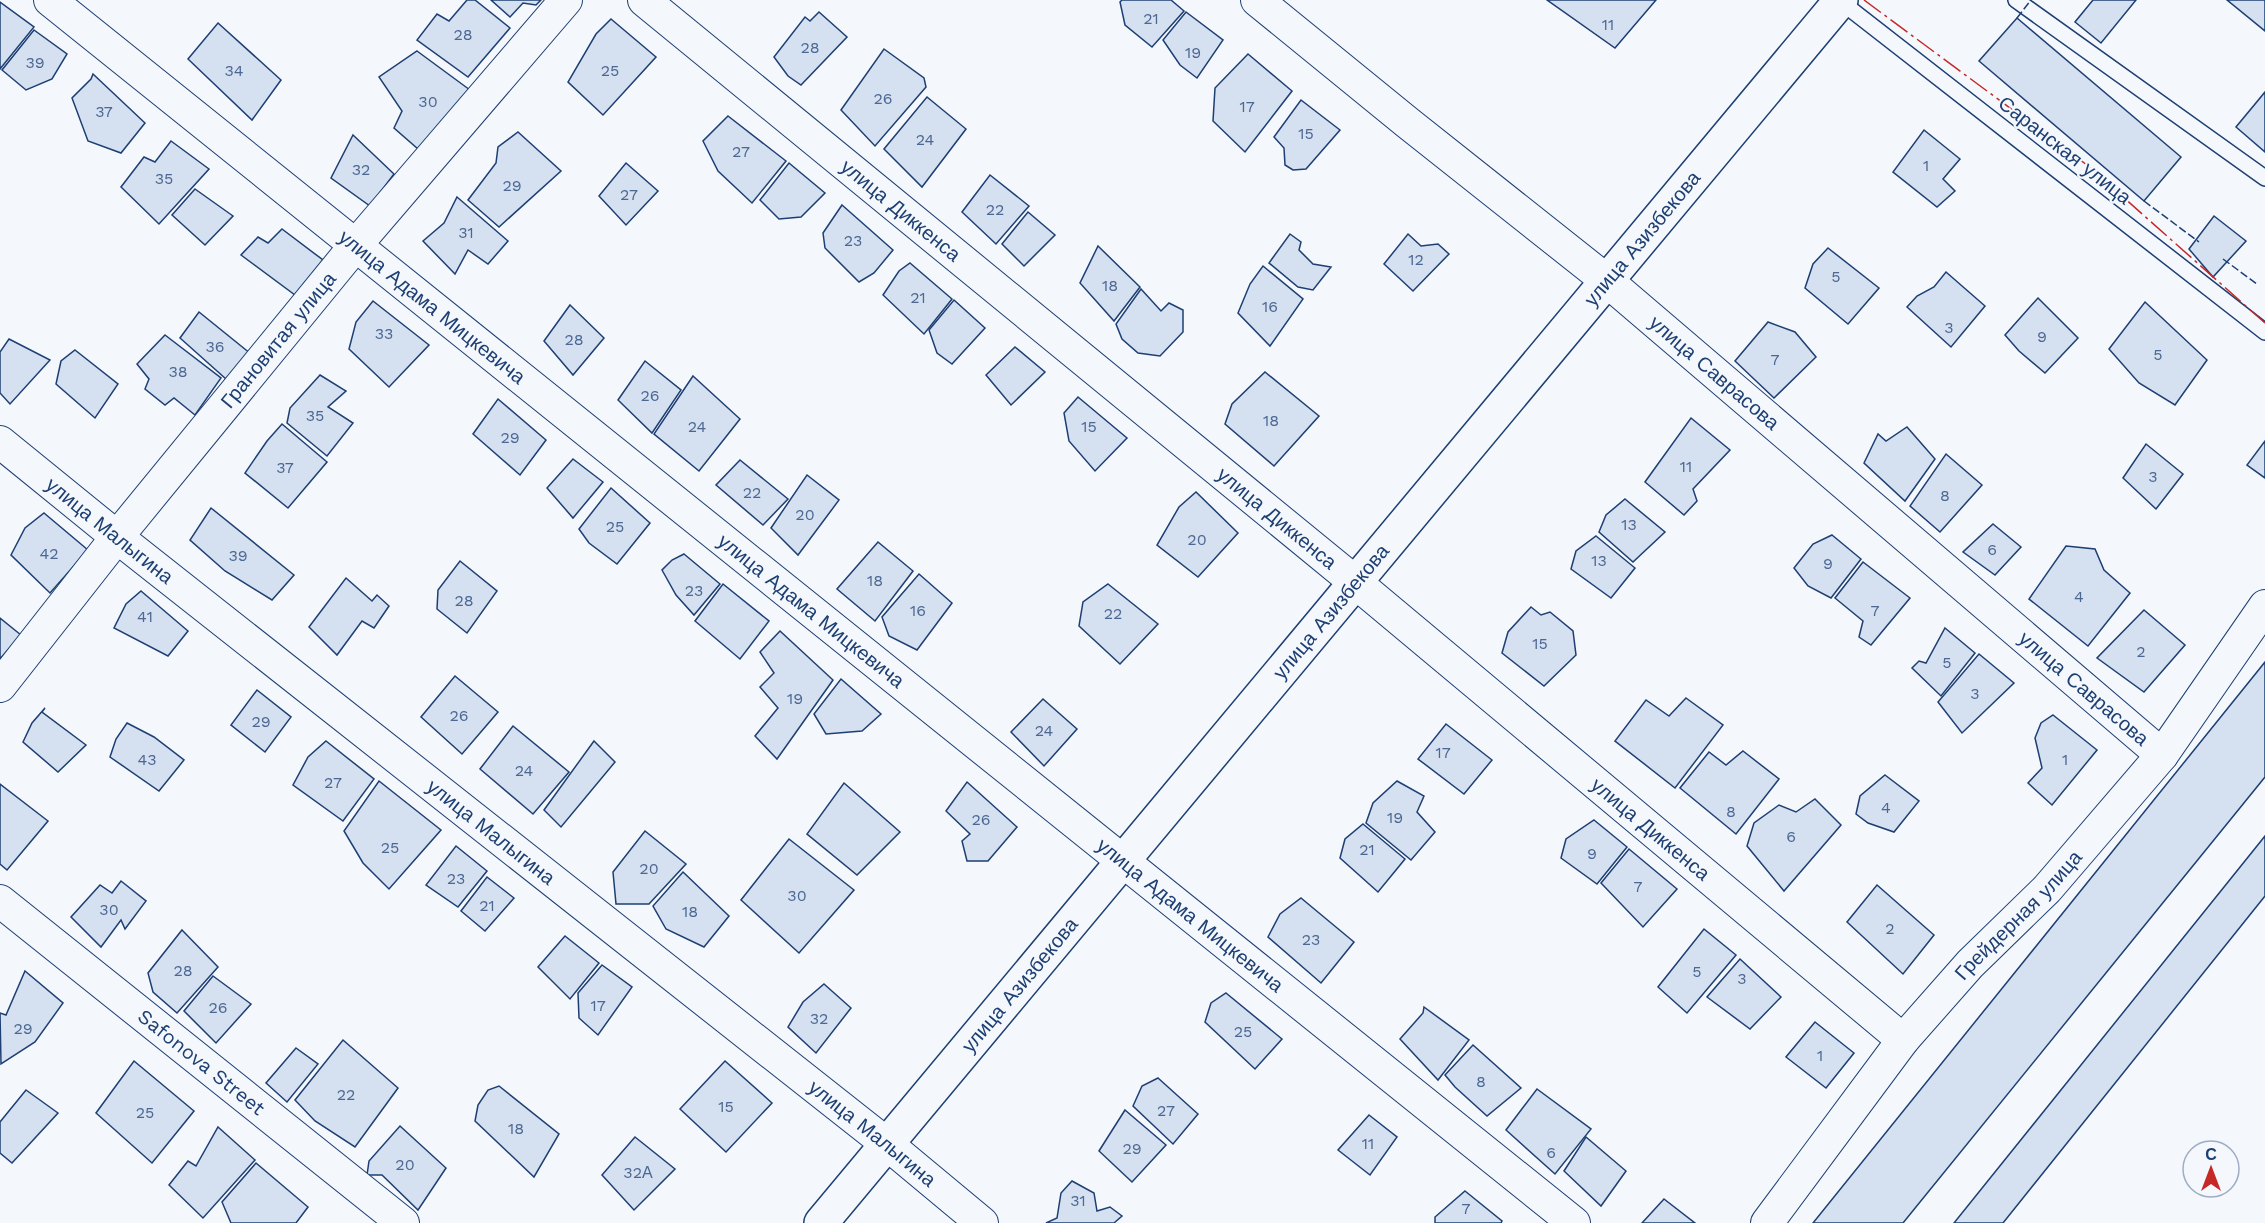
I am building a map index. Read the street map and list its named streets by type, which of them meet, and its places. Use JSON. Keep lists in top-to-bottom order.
{
  "streets": {
    "main road": ["улица Азизбекова"],
    "street": [
      "улица Диккенса",
      "улица Адама Мицкевича",
      "Грановитая улица",
      "улица Саврасова",
      "улица Малыгина",
      "Грейдерная улица",
      "Safonova Street"
    ],
    "lane": ["Саранская улица"]
  },
  "crossings": [
    ["Саранская улица", "улица Азизбекова"],
    ["улица Диккенса", "улица Азизбекова"],
    ["улица Диккенса", "Грейдерная улица"],
    ["улица Азизбекова", "улица Адама Мицкевича"],
    ["улица Азизбекова", "улица Саврасова"],
    ["улица Азизбекова", "улица Малыгина"],
    ["улица Адама Мицкевича", "Грановитая улица"],
    ["Грановитая улица", "улица Малыгина"],
    ["улица Саврасова", "Грейдерная улица"]
  ],
  "house_numbers": [
    "21",
    "11",
    "28",
    "28",
    "19",
    "39",
    "34",
    "25",
    "26",
    "30",
    "17",
    "37",
    "15",
    "24",
    "27",
    "1",
    "32",
    "35",
    "29",
    "27",
    "22",
    "31",
    "23",
    "12",
    "5",
    "18",
    "21",
    "16",
    "3",
    "33",
    "9",
    "28",
    "36",
    "5",
    "7",
    "38",
    "26",
    "35",
    "18",
    "24",
    "15",
    "29",
    "11",
    "37",
    "3",
    "22",
    "8",
    "20",
    "13",
    "25",
    "20",
    "6",
    "42",
    "39",
    "13",
    "9",
    "18",
    "23",
    "4",
    "28",
    "16",
    "7",
    "22",
    "41",
    "15",
    "2",
    "5",
    "3",
    "19",
    "26",
    "29",
    "24",
    "17",
    "43",
    "1",
    "24",
    "27",
    "4",
    "8",
    "19",
    "26",
    "6",
    "25",
    "21",
    "9",
    "20",
    "23",
    "7",
    "30",
    "21",
    "30",
    "18",
    "2",
    "23",
    "28",
    "5",
    "3",
    "17",
    "26",
    "32",
    "29",
    "25",
    "1",
    "8",
    "22",
    "15",
    "27",
    "25",
    "18",
    "11",
    "29",
    "6",
    "20",
    "32А",
    "31",
    "7"
  ],
  "north": "top"
}
